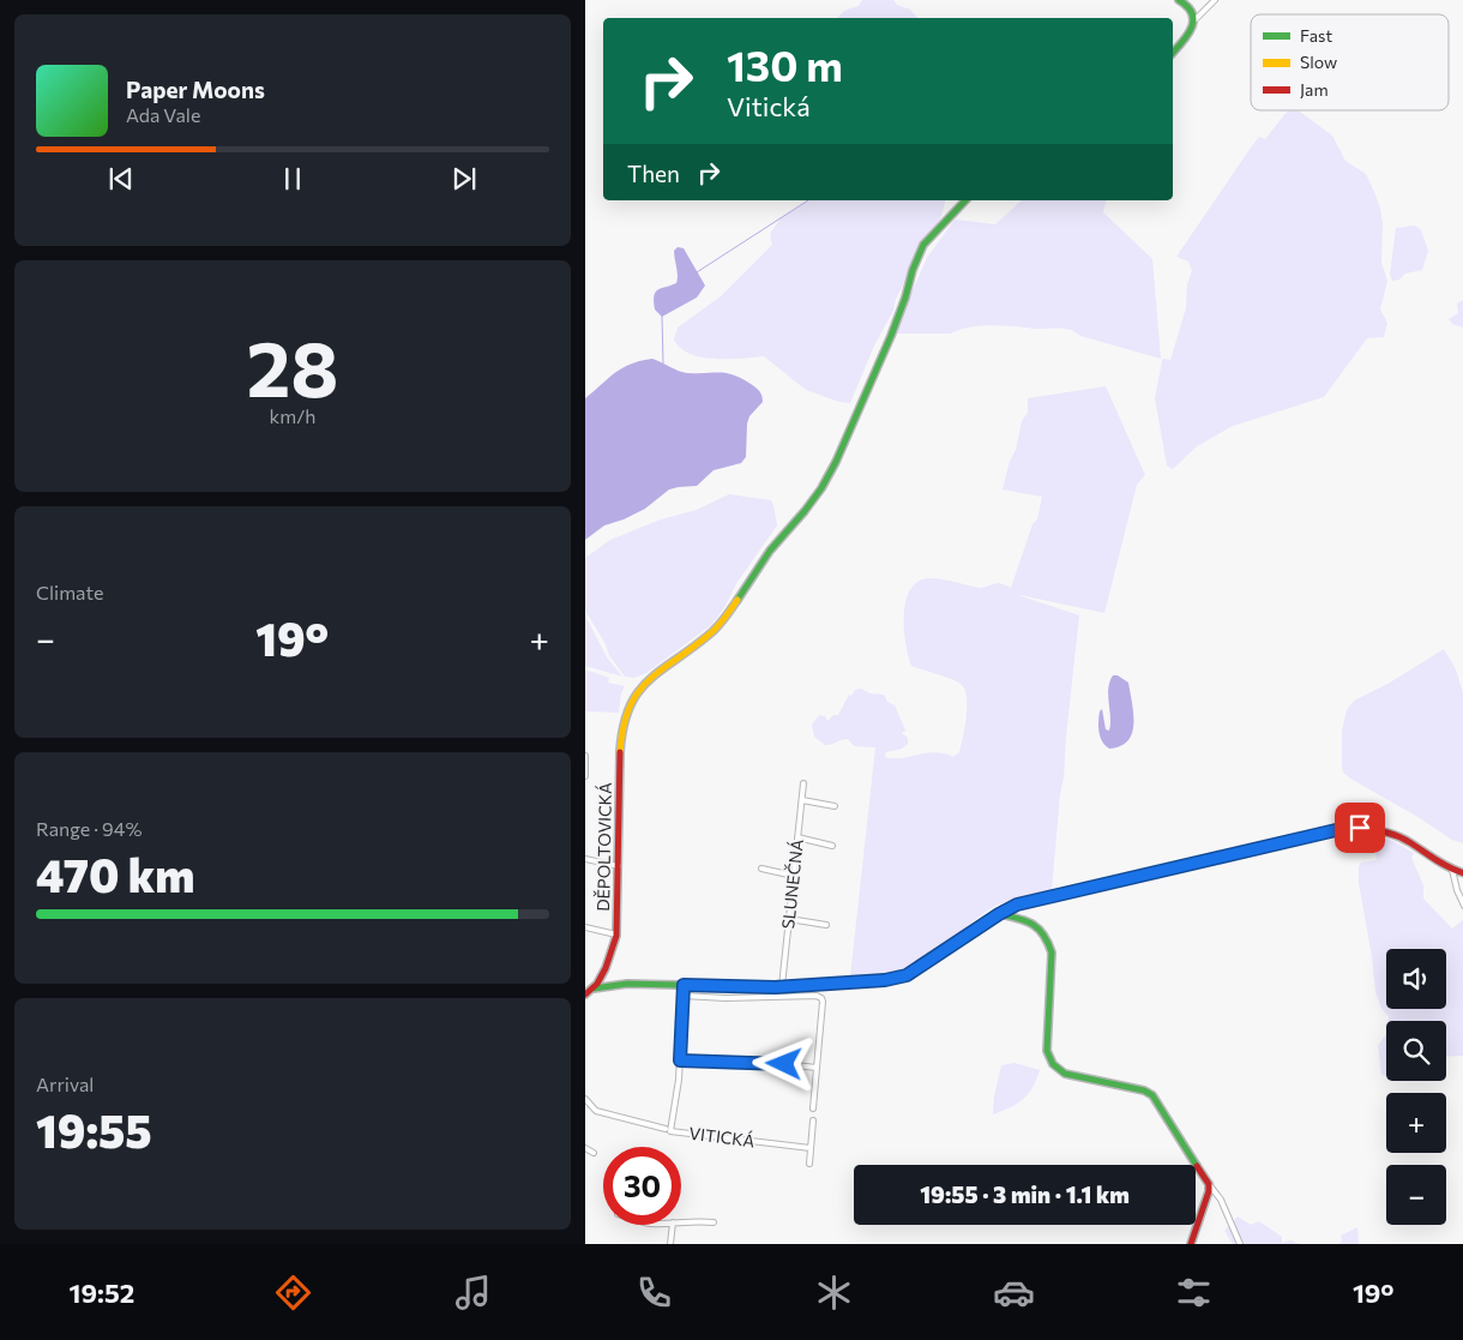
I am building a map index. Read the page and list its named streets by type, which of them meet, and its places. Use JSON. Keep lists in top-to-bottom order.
{
  "streets": {
    "street": ["DĚPOLTOVICKÁ", "SLUNEČNÁ", "VITICKÁ"]
  },
  "crossings": [
    ["DĚPOLTOVICKÁ", "SLUNEČNÁ"],
    ["DĚPOLTOVICKÁ", "VITICKÁ"]
  ],
  "legend": ["Fast", "Slow", "Jam"],
  "page": {
    "turn": ["130 m", "Vitická"],
    "song": ["Paper Moons", "Ada Vale"],
    "then": "Then",
    "tile": [
      ["28", "km/h"],
      "Climate",
      ["Range · 94%", "470 km"],
      ["Arrival", "19:55"]
    ],
    "heat": ["−", "19°", "+"],
    "map_buttons": ["+", "−"],
    "limit": "30",
    "trip": "19:55 · 3 min · 1.1 km",
    "tabs": ["19:52", "19°"]
  }
}
